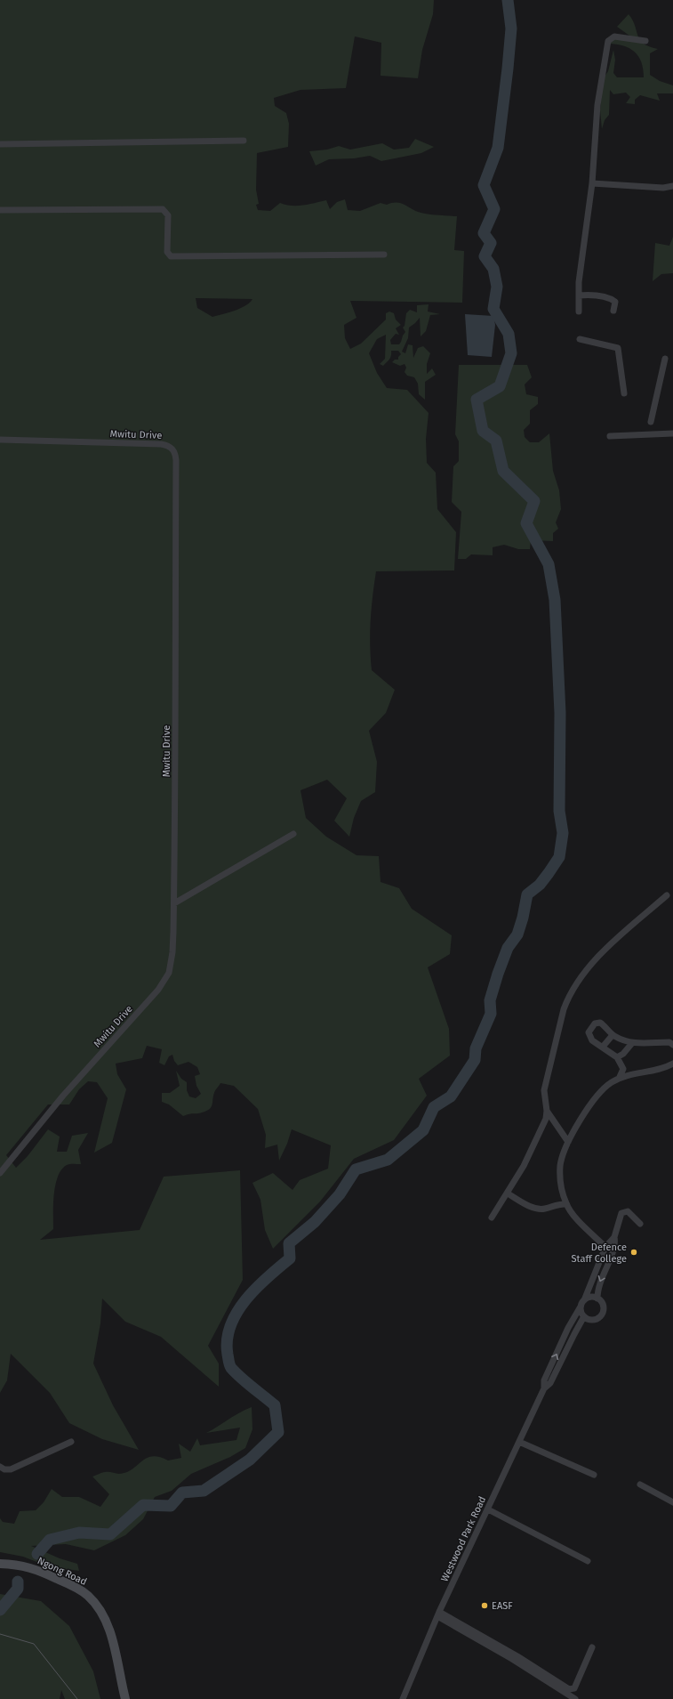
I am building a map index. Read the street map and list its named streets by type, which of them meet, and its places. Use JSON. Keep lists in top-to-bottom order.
{
  "streets": {
    "main road": ["Ngong Road"],
    "street": ["Mwitu Drive", "Westwood Park Road"]
  },
  "places": ["Defence Staff College", "EASF"]
}
